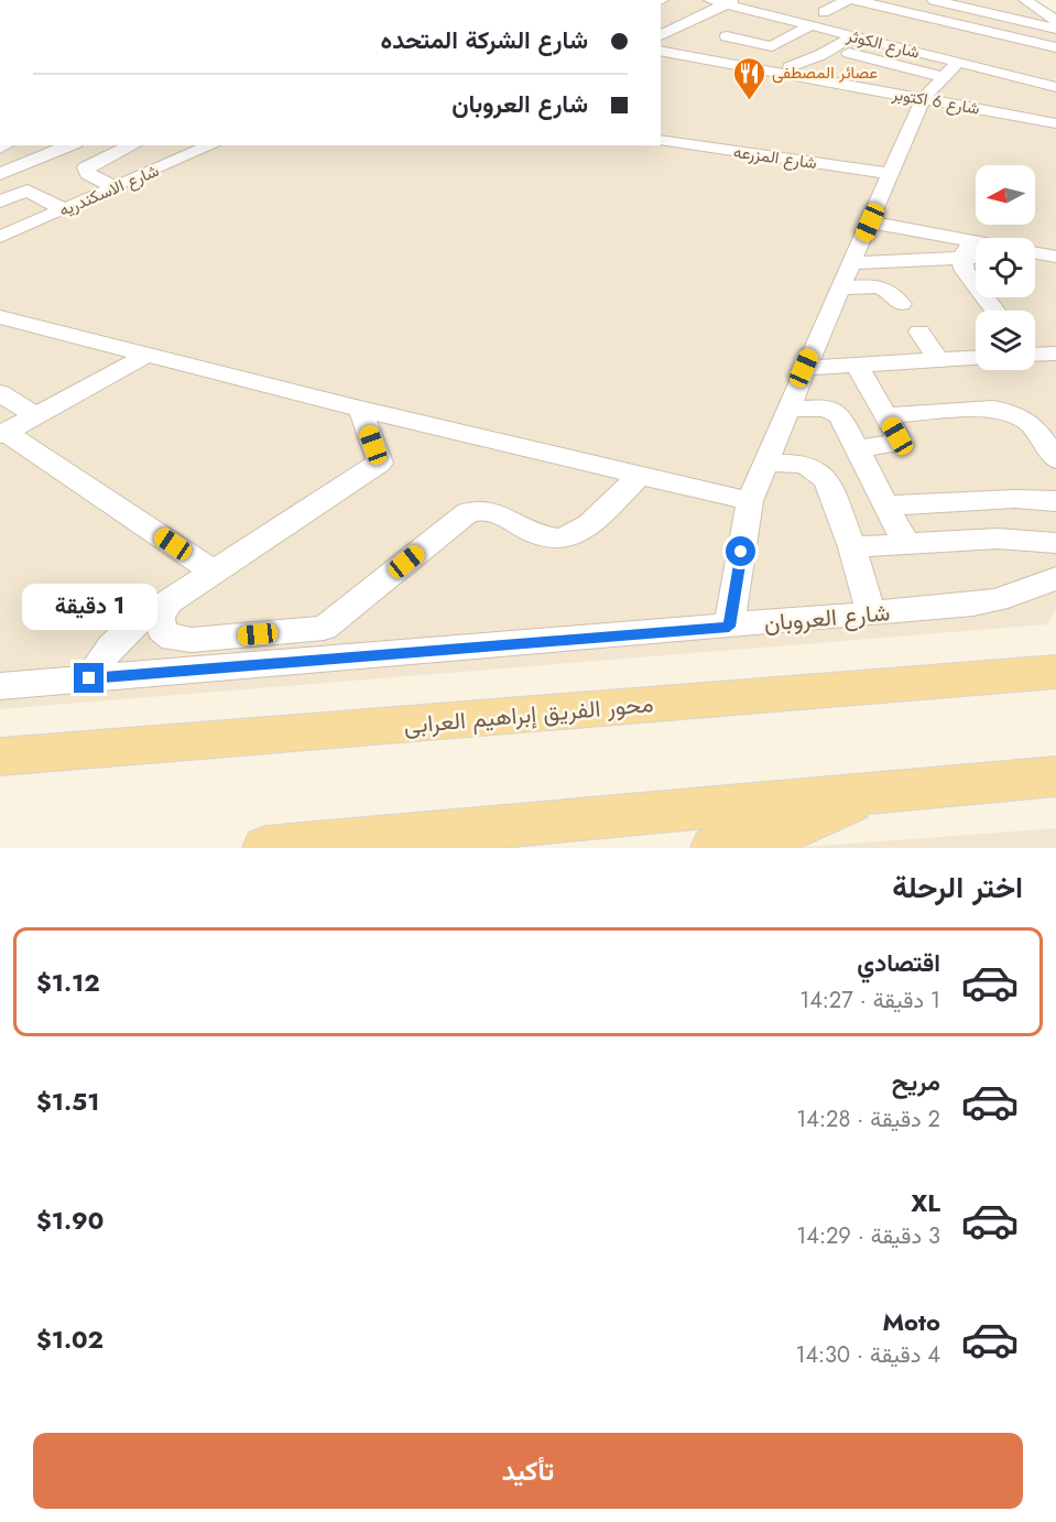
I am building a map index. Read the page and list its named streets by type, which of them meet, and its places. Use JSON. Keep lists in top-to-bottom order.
{
  "streets": {
    "main road": ["محور الفريق إبراهيم العرابى"],
    "street": [
      "شارع الكوثر",
      "شارع 6 اكتوبر",
      "شارع المزرعه",
      "شارع الاسكندريه",
      "شارع العروبان"
    ]
  },
  "crossings": [
    ["شارع الكوثر", "شارع 6 اكتوبر"]
  ],
  "places": {
    "restaurant": ["عصائر المصطفى"]
  },
  "north": "left",
  "page": {
    "banner": ["شارع الشركة المتحده", "شارع العروبان"],
    "bubble": "1 دقيقة",
    "heading": "اختر الرحلة",
    "list": [
      {
        "name": "اقتصادي",
        "note": "1 دقيقة · 14:27",
        "value": "$1.12"
      },
      {
        "name": "مريح",
        "note": "2 دقيقة · 14:28",
        "value": "$1.51"
      },
      {
        "name": "XL",
        "note": "3 دقيقة · 14:29",
        "value": "$1.90"
      },
      {
        "name": "Moto",
        "note": "4 دقيقة · 14:30",
        "value": "$1.02"
      }
    ],
    "buttons": "تأكيد"
  }
}
